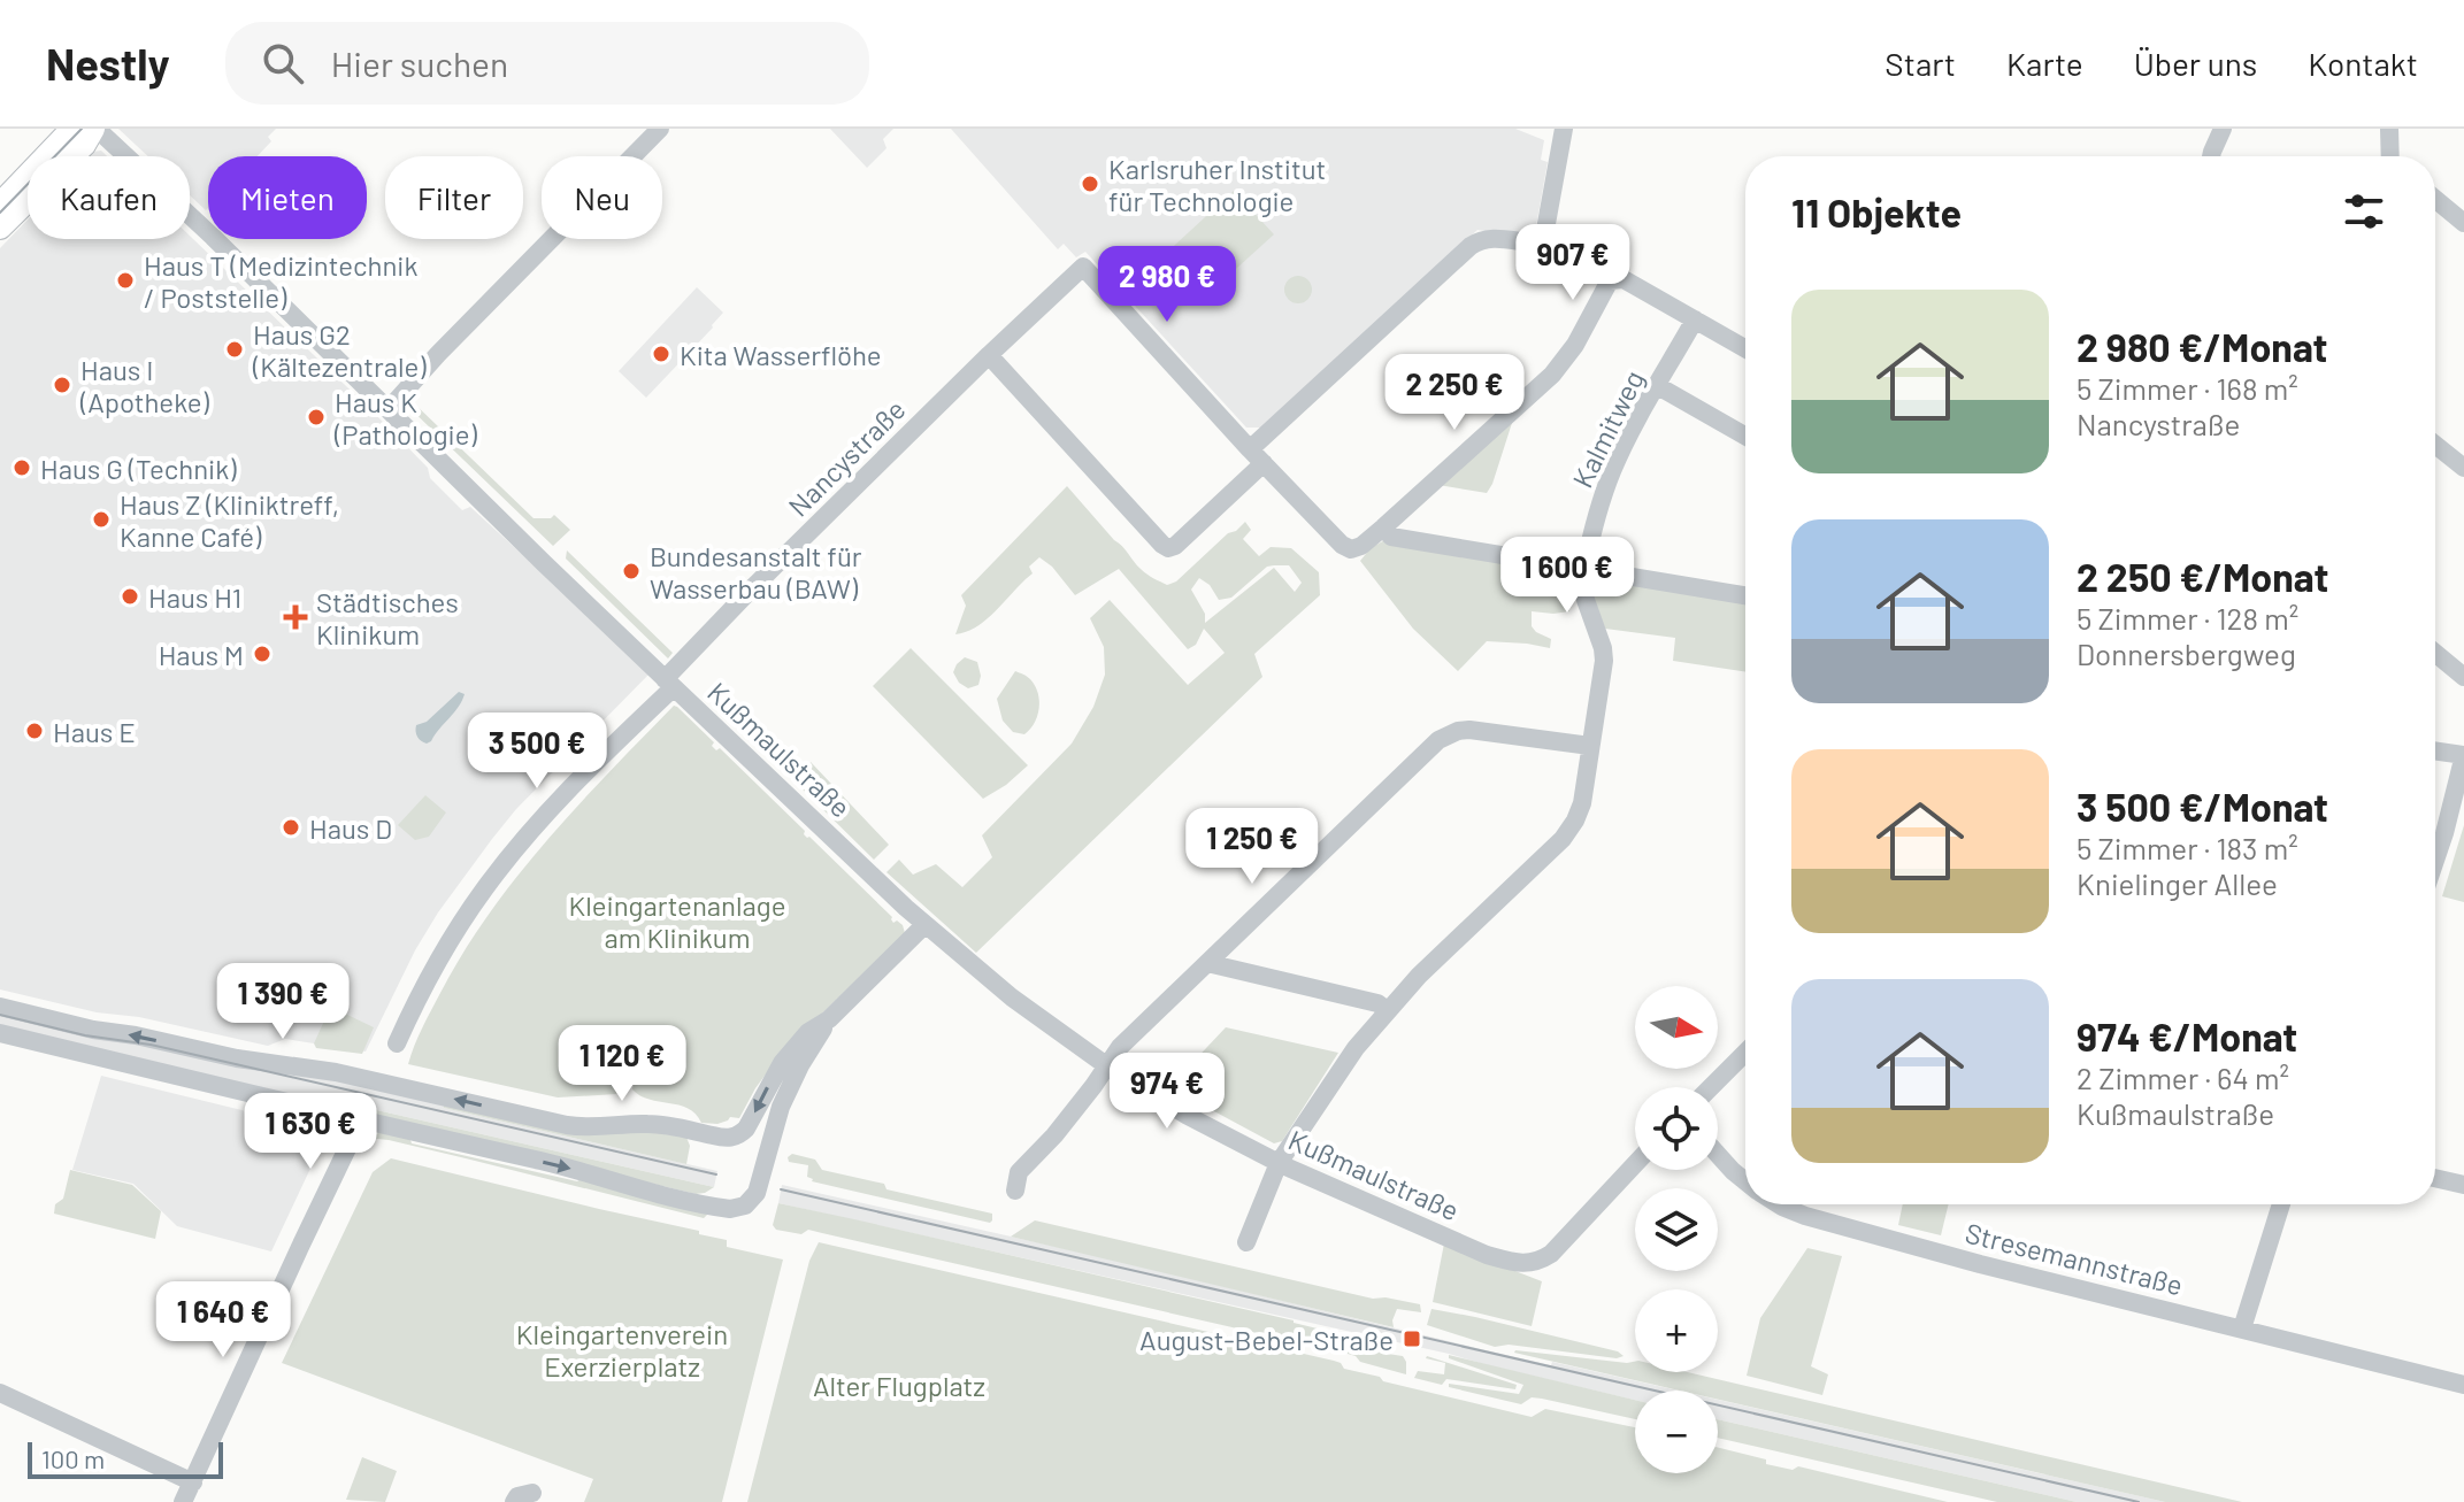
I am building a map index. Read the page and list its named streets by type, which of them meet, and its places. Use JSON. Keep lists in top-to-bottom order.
{
  "streets": {
    "street": [
      "Kalmitweg",
      "Nancystraße",
      "Kußmaulstraße",
      "Stresemannstraße"
    ]
  },
  "crossings": [
    ["Nancystraße", "Kußmaulstraße"]
  ],
  "parks": ["Kleingartenanlage am Klinikum", "Kleingartenverein Exerzierplatz", "Alter Flugplatz"],
  "places": {
    "other": [
      "Karlsruher Institut für Technologie",
      "Haus T (Medizintechnik / Poststelle)",
      "Haus G2 (Kältezentrale)",
      "Kita Wasserflöhe",
      "Haus I (Apotheke)",
      "Haus K (Pathologie)",
      "Haus G (Technik)",
      "Haus Z (Kliniktreff, Kanne Café)",
      "Bundesanstalt für Wasserbau (BAW)",
      "Haus H1",
      "Haus M",
      "Haus E",
      "Haus D"
    ],
    "health": ["Städtisches Klinikum"],
    "transit": ["August-Bebel-Straße"]
  },
  "scale_bar": "100 m",
  "north": "right",
  "page": {
    "header": "Nestly",
    "search": "Hier suchen",
    "nav": [
      "Start",
      "Karte",
      "Über uns",
      "Kontakt"
    ],
    "chip": [
      "Kaufen",
      "Mieten",
      "Filter",
      "Neu"
    ],
    "heading": "11 Objekte",
    "price": [
      "907 €",
      "2 980 €",
      "2 250 €",
      "1 600 €",
      "3 500 €",
      "1 250 €",
      "1 390 €",
      "1 120 €",
      "974 €",
      "1 630 €",
      "1 640 €"
    ],
    "list": [
      {
        "name": "2 980 €/Monat",
        "note": "5 Zimmer · 168 m² · Nancystraße"
      },
      {
        "name": "2 250 €/Monat",
        "note": "5 Zimmer · 128 m² · Donnersbergweg"
      },
      {
        "name": "3 500 €/Monat",
        "note": "5 Zimmer · 183 m² · Knielinger Allee"
      },
      {
        "name": "974 €/Monat",
        "note": "2 Zimmer · 64 m² · Kußmaulstraße"
      }
    ],
    "map_buttons": ["+", "−"],
    "scale": "100 m"
  }
}
